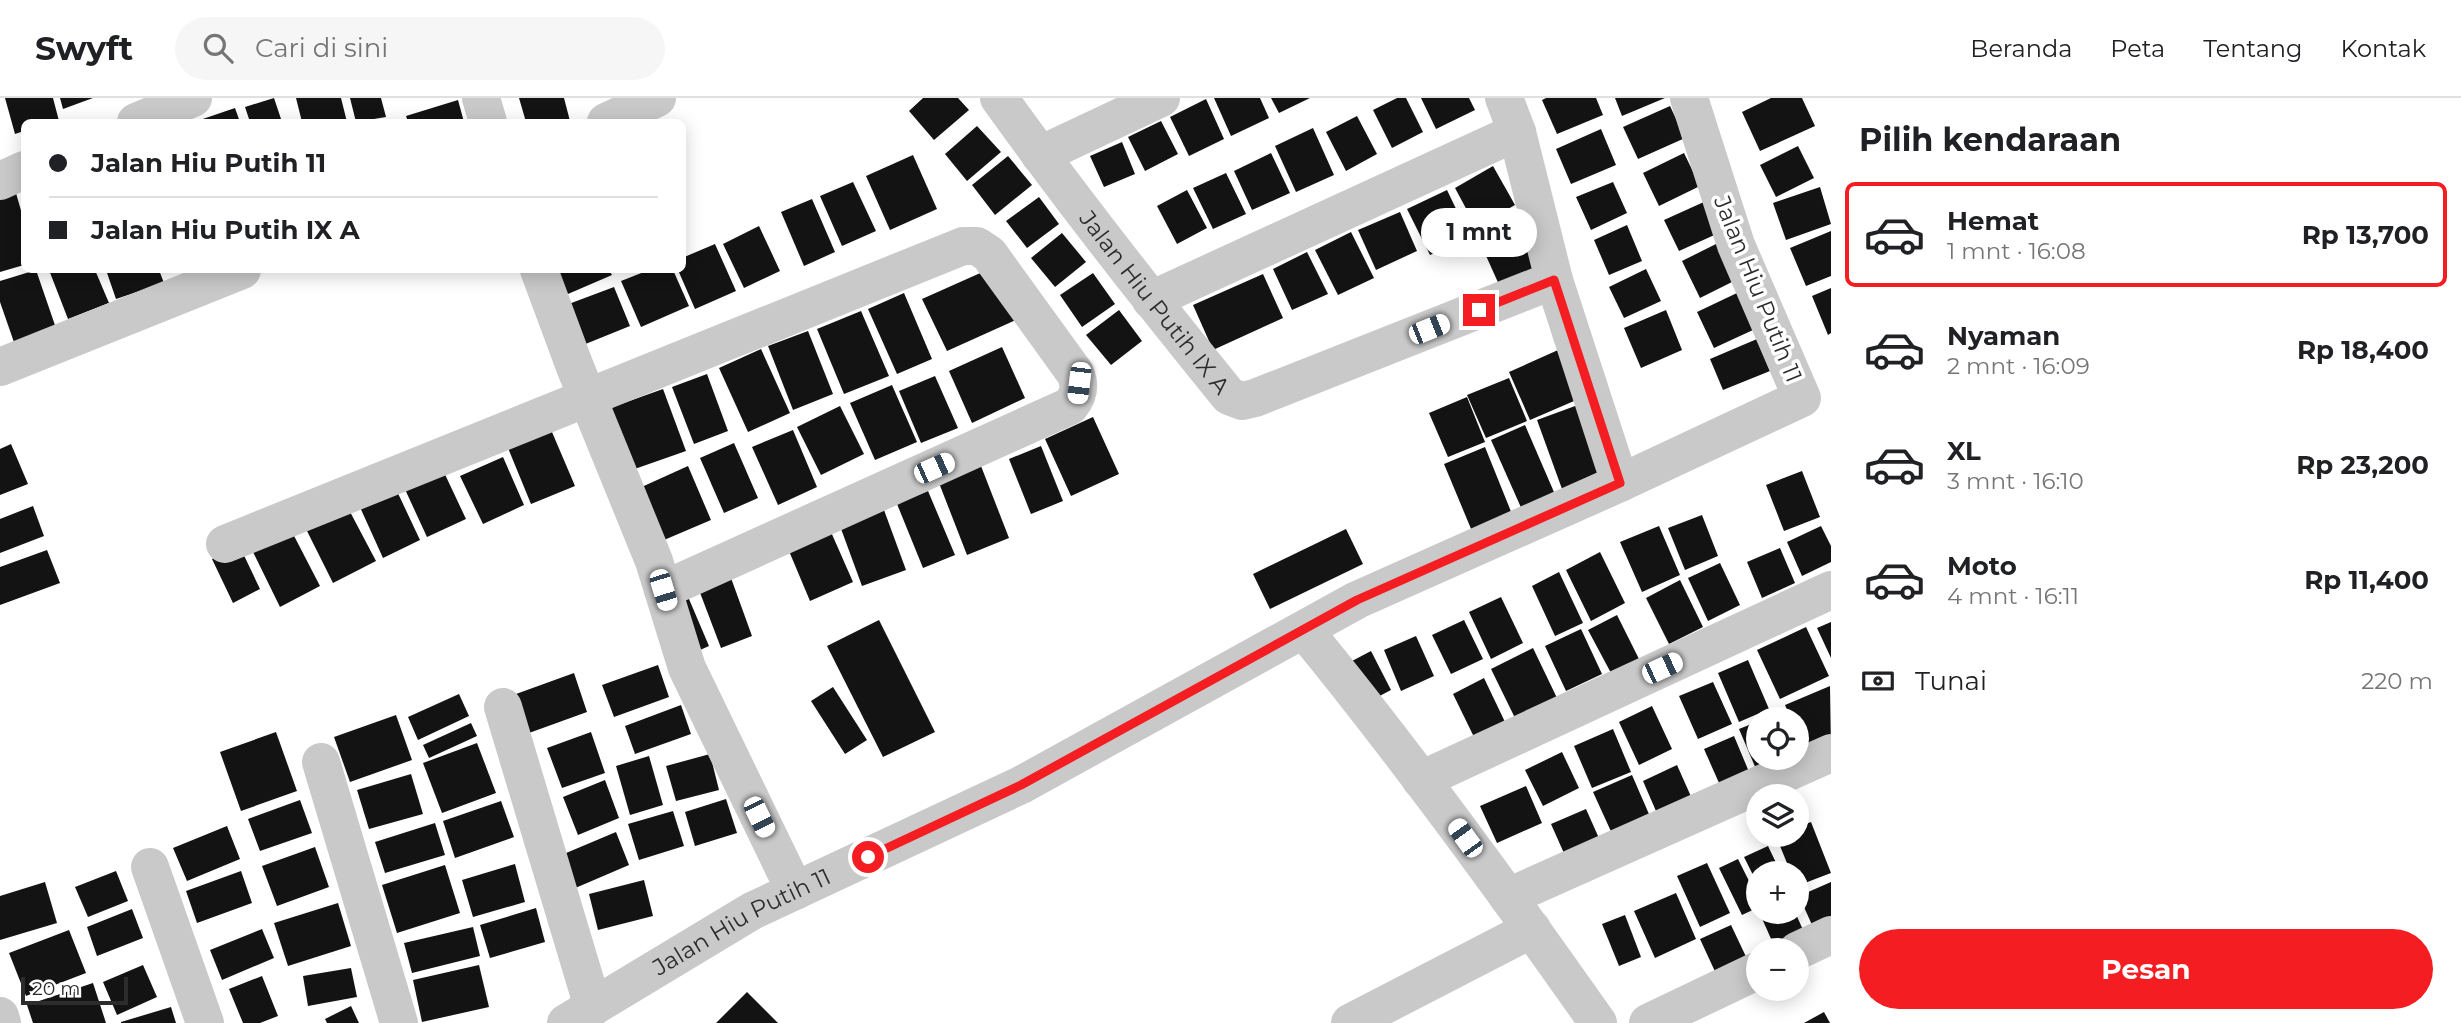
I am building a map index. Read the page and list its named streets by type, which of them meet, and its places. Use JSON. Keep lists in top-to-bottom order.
{
  "streets": {
    "street": ["Jalan Hiu Putih 11", "Jalan Hiu Putih IX A"]
  },
  "scale_bar": "20 m",
  "page": {
    "header": "Swyft",
    "search": "Cari di sini",
    "nav": [
      "Beranda",
      "Peta",
      "Tentang",
      "Kontak"
    ],
    "heading": "Pilih kendaraan",
    "banner": ["Jalan Hiu Putih 11", "Jalan Hiu Putih IX A"],
    "list": [
      {
        "name": "Hemat",
        "note": "1 mnt · 16:08",
        "value": "Rp 13,700"
      },
      {
        "name": "Nyaman",
        "note": "2 mnt · 16:09",
        "value": "Rp 18,400"
      },
      {
        "name": "XL",
        "note": "3 mnt · 16:10",
        "value": "Rp 23,200"
      },
      {
        "name": "Moto",
        "note": "4 mnt · 16:11",
        "value": "Rp 11,400"
      }
    ],
    "bubble": "1 mnt",
    "pay": ["Tunai", "220 m"],
    "map_buttons": ["+", "−"],
    "buttons": "Pesan",
    "scale": "20 m"
  }
}
